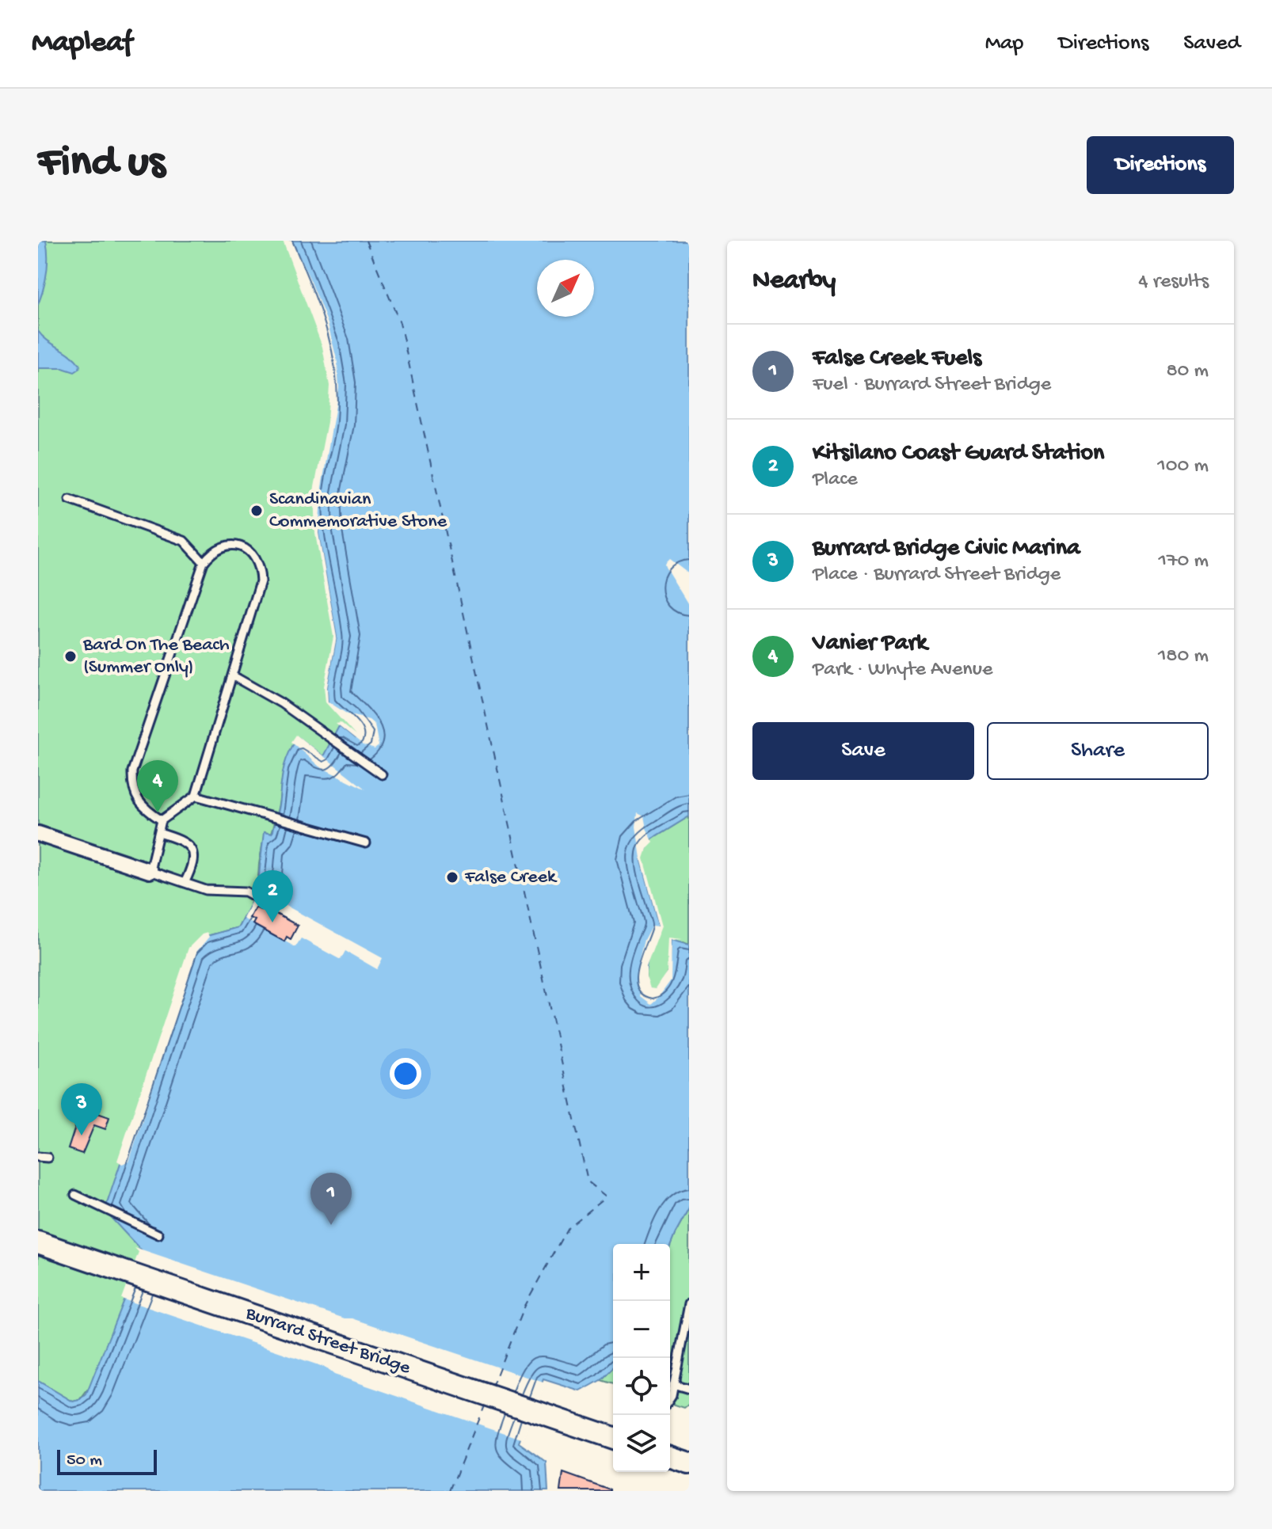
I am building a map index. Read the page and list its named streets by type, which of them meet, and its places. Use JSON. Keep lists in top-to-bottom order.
{
  "streets": {
    "main road": ["Burrard Street Bridge"]
  },
  "places": ["Scandinavian Commemorative Stone", "Bard On The Beach (Summer Only)", "False Creek"],
  "scale_bar": "50 m",
  "north": "top right",
  "page": {
    "header": "Mapleaf",
    "nav": ["Map", "Directions", "Saved"],
    "buttons": [
      "Directions",
      ["Save", "Share"]
    ],
    "title": "Find us",
    "heading": ["Nearby", "4 results"],
    "list": [
      {
        "mark": "1",
        "name": "False Creek Fuels",
        "note": "Fuel · Burrard Street Bridge",
        "value": "80 m"
      },
      {
        "mark": "2",
        "name": "Kitsilano Coast Guard Station",
        "note": "Place",
        "value": "100 m"
      },
      {
        "mark": "3",
        "name": "Burrard Bridge Civic Marina",
        "note": "Place · Burrard Street Bridge",
        "value": "170 m"
      },
      {
        "mark": "4",
        "name": "Vanier Park",
        "note": "Park · Whyte Avenue",
        "value": "180 m"
      }
    ],
    "pins": [
      "4",
      "2",
      "3",
      "1"
    ],
    "map_buttons": ["+", "−"],
    "scale": "50 m"
  }
}
